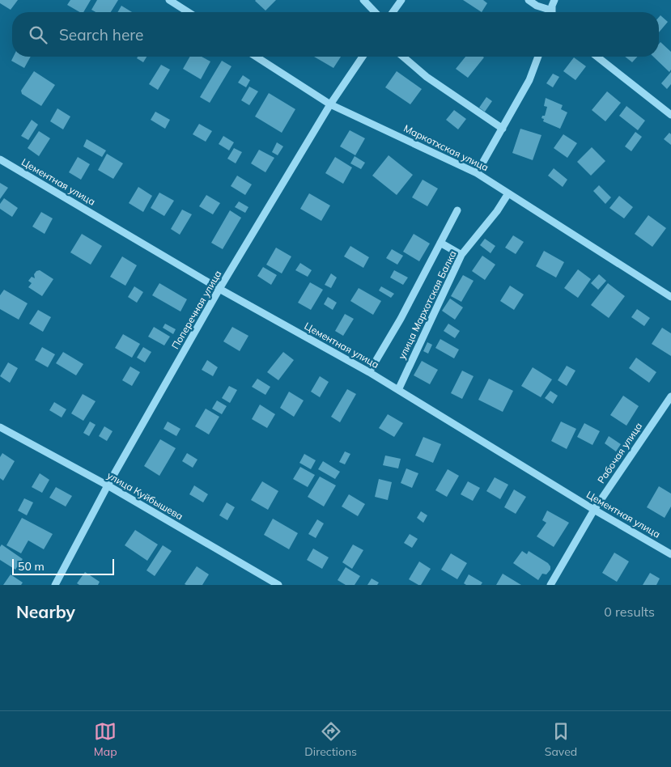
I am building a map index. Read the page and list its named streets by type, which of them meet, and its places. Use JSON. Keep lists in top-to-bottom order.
{
  "streets": {
    "street": [
      "Маркотхская улица",
      "Цементная улица",
      "улица Мархотская Балка",
      "Поперечная улица",
      "Рабочая улица",
      "улица Куйбышева"
    ]
  },
  "crossings": [
    ["Маркотхская улица", "улица Мархотская Балка"],
    ["Маркотхская улица", "Поперечная улица"],
    ["Цементная улица", "улица Мархотская Балка"],
    ["Цементная улица", "Поперечная улица"],
    ["Цементная улица", "Рабочая улица"],
    ["Поперечная улица", "улица Куйбышева"]
  ],
  "scale_bar": "50 m",
  "page": {
    "search": "Search here",
    "scale": "50 m",
    "heading": ["Nearby", "0 results"],
    "nav": ["Map", "Directions", "Saved"]
  }
}
